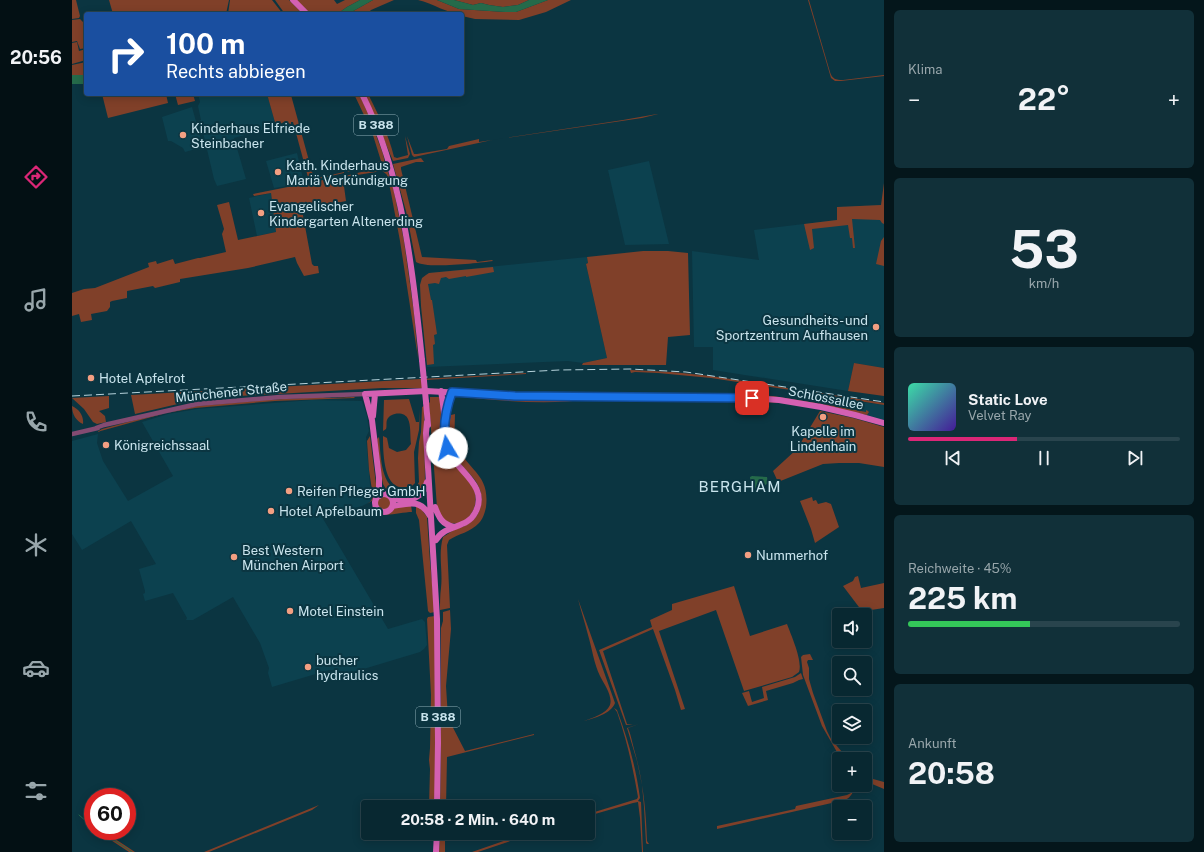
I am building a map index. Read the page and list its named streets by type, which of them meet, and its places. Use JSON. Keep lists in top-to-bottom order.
{
  "streets": {
    "main road": ["B 388", "Schlossallee"],
    "street": ["Münchener Straße"]
  },
  "crossings": [
    ["Münchener Straße", "Schlossallee"]
  ],
  "districts": ["BERGHAM"],
  "places": [
    "Kinderhaus Elfriede Steinbacher",
    "Kath. Kinderhaus Mariä Verkündigung",
    "Evangelischer Kindergarten Altenerding",
    "Gesundheits- und Sportzentrum Aufhausen",
    "Hotel Apfelrot",
    "Kapelle im Lindenhain",
    "Königreichssaal",
    "Reifen Pfleger GmbH",
    "Hotel Apfelbaum",
    "Nummerhof",
    "Best Western München Airport",
    "Motel Einstein",
    "bucher hydraulics"
  ],
  "page": {
    "tabs": "20:56",
    "tile": [
      "Klima",
      ["53", "km/h"],
      ["Reichweite · 45%", "225 km"],
      ["Ankunft", "20:58"]
    ],
    "turn": ["100 m", "Rechts abbiegen"],
    "heat": ["−", "22°", "+"],
    "song": ["Static Love", "Velvet Ray"],
    "map_buttons": ["+", "−"],
    "limit": "60",
    "trip": "20:58 · 2 Min. · 640 m"
  }
}
